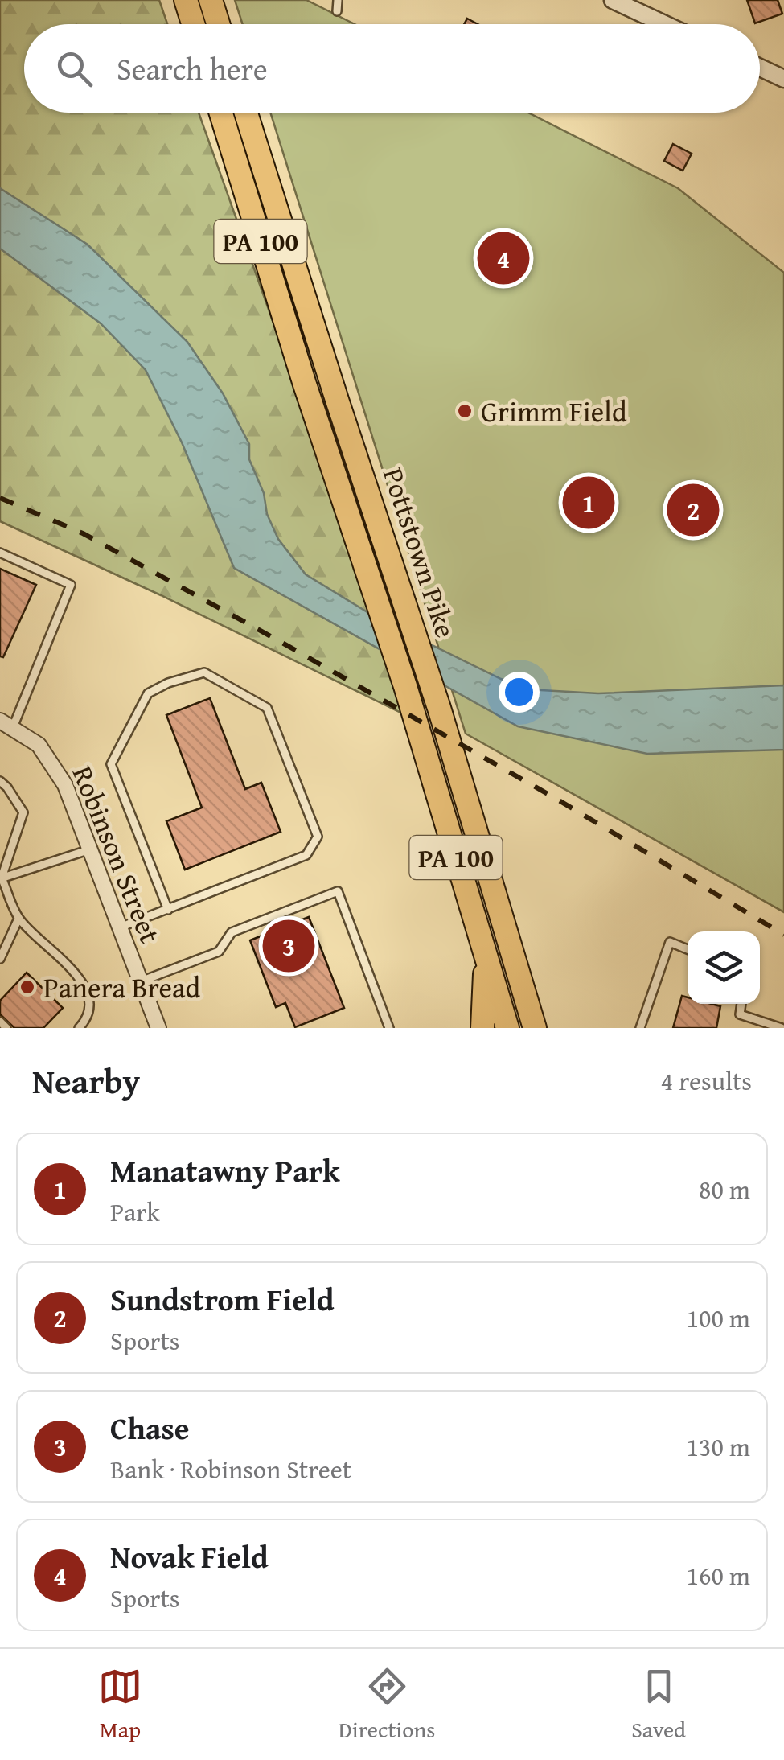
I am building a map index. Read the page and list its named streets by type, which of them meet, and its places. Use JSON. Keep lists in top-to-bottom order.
{
  "streets": {
    "highway": ["PA 100", "Pottstown Pike"],
    "street": ["Robinson Street"]
  },
  "places": ["Grimm Field", "Panera Bread"],
  "page": {
    "search": "Search here",
    "pins": [
      "4",
      "1",
      "2",
      "3"
    ],
    "heading": ["Nearby", "4 results"],
    "list": [
      {
        "mark": "1",
        "name": "Manatawny Park",
        "note": "Park",
        "value": "80 m"
      },
      {
        "mark": "2",
        "name": "Sundstrom Field",
        "note": "Sports",
        "value": "100 m"
      },
      {
        "mark": "3",
        "name": "Chase",
        "note": "Bank · Robinson Street",
        "value": "130 m"
      },
      {
        "mark": "4",
        "name": "Novak Field",
        "note": "Sports",
        "value": "160 m"
      }
    ],
    "nav": ["Map", "Directions", "Saved"]
  }
}
